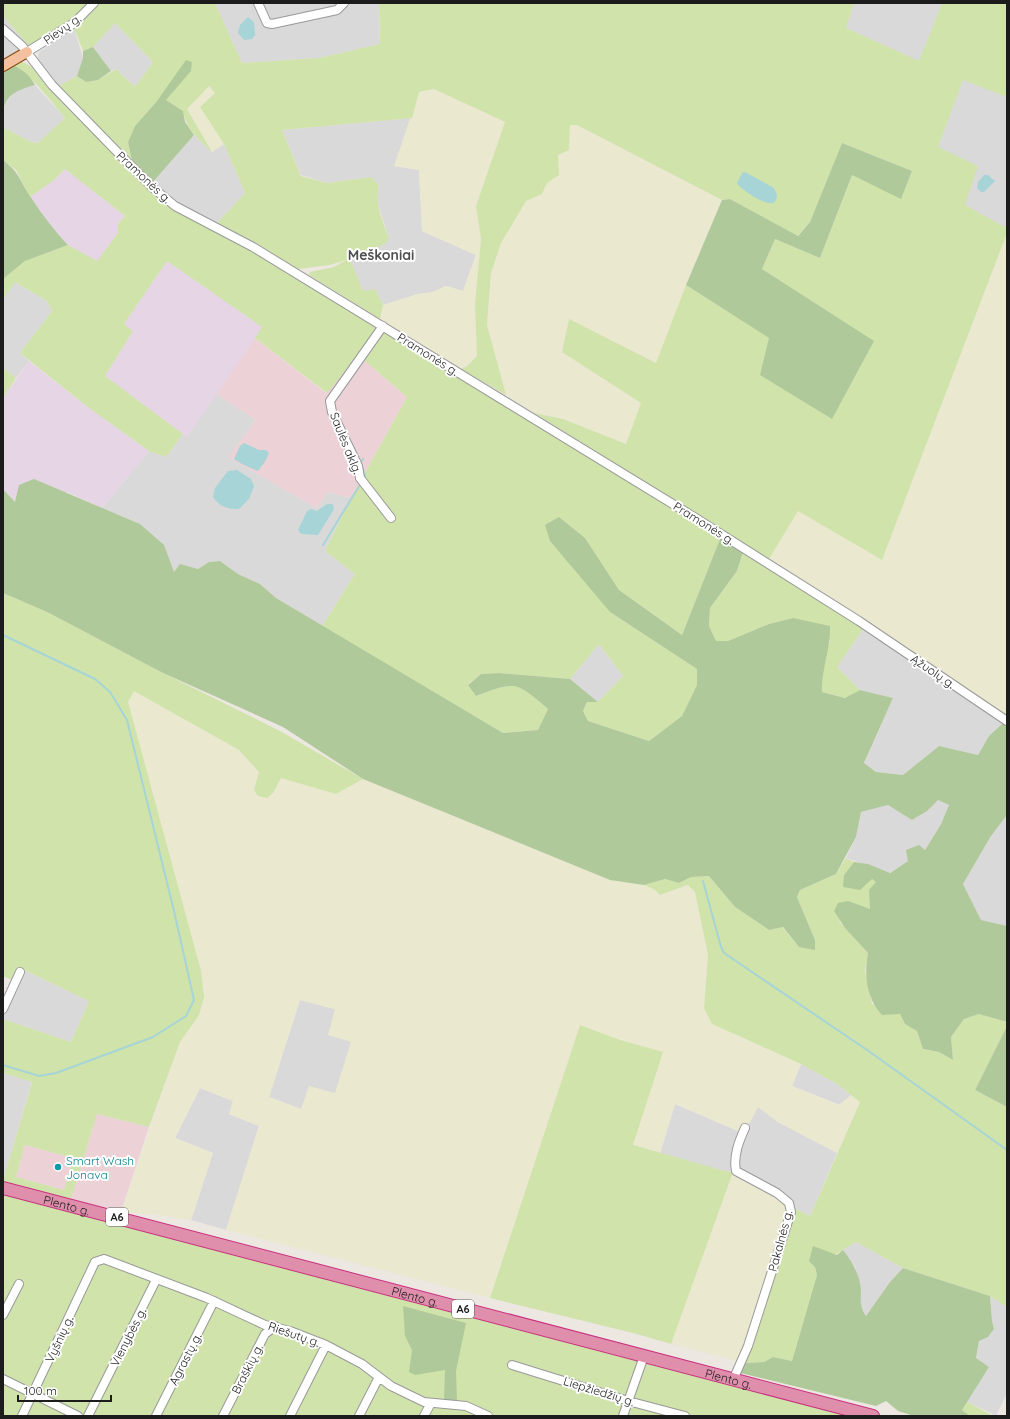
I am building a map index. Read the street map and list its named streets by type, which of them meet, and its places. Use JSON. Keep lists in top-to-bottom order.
{
  "streets": {
    "highway": ["Plento g.", "A6"],
    "street": [
      "Pievų g.",
      "Pramonės g.",
      "Saulės aklg.",
      "Ąžuolų g.",
      "Pakalnės g.",
      "Riešutų g.",
      "Vienybės g.",
      "Vyšnių g.",
      "Agrastų g.",
      "Braškių g.",
      "Liepžiedžių g."
    ]
  },
  "crossings": [
    ["Pievų g.", "Pramonės g."],
    ["Pramonės g.", "Saulės aklg."],
    ["Pramonės g.", "Ąžuolų g."],
    ["Plento g.", "Pakalnės g."],
    ["Riešutų g.", "Vienybės g."],
    ["Riešutų g.", "Vyšnių g."],
    ["Riešutų g.", "Agrastų g."],
    ["Riešutų g.", "Braškių g."]
  ],
  "districts": ["Meškoniai"],
  "places": ["Smart Wash Jonava"],
  "scale_bar": "100 m"
}
